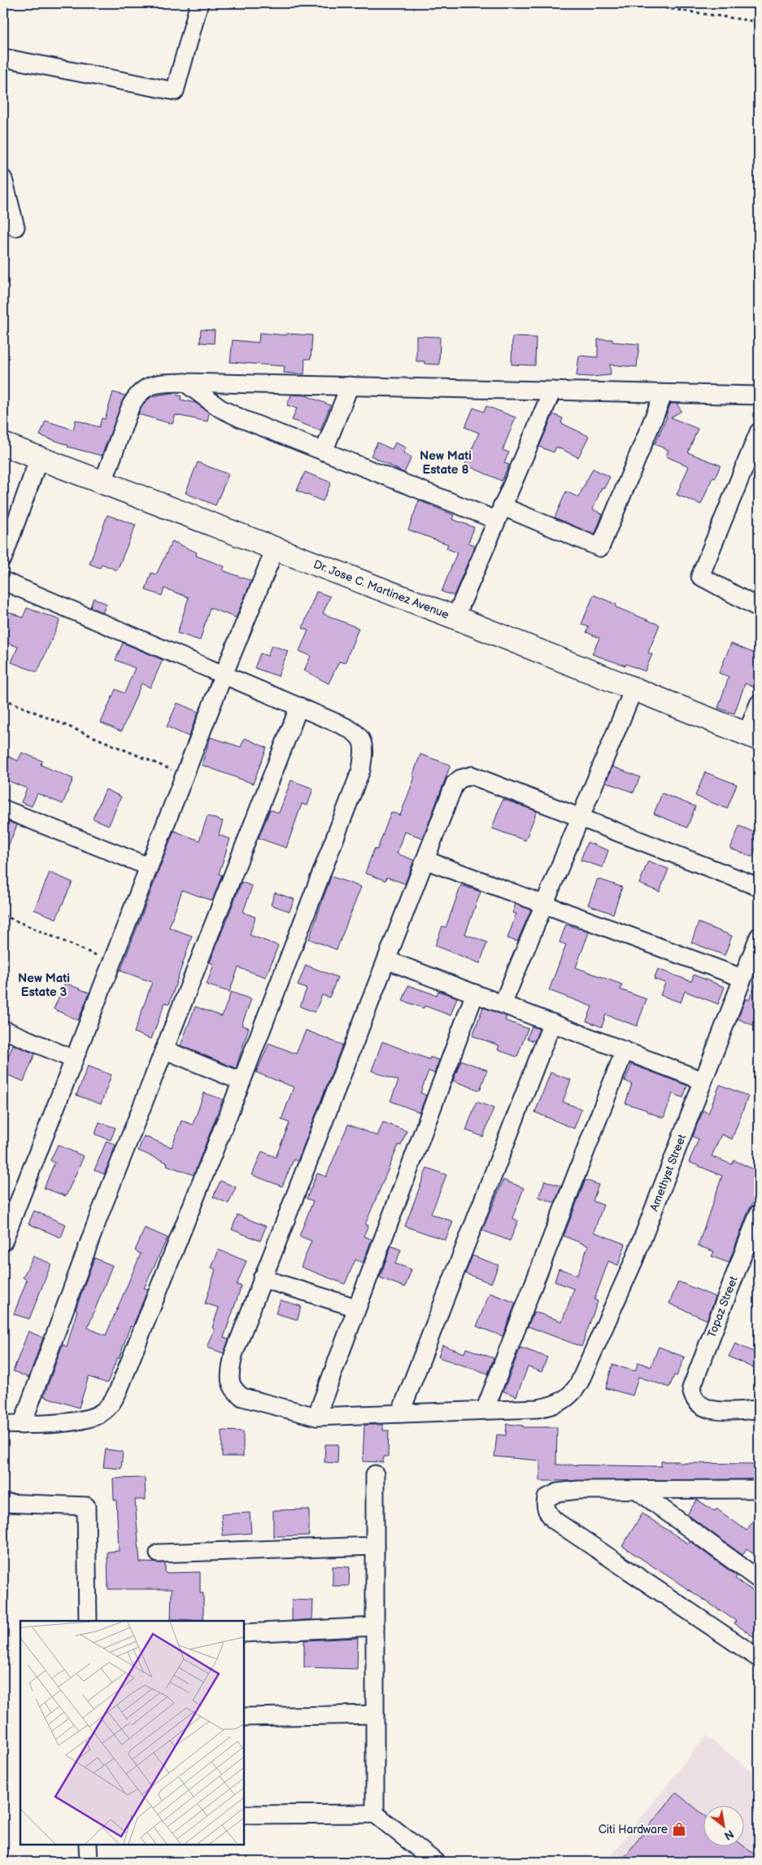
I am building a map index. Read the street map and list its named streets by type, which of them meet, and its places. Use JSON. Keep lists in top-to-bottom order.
{
  "streets": {
    "street": ["Dr. Jose C. Martinez Avenue", "Amethyst Street", "Topaz Street"]
  },
  "districts": ["New Mati Estate 8", "New Mati Estate 3"],
  "places": {
    "shop": ["Citi Hardware"]
  },
  "north": "bottom right"
}
